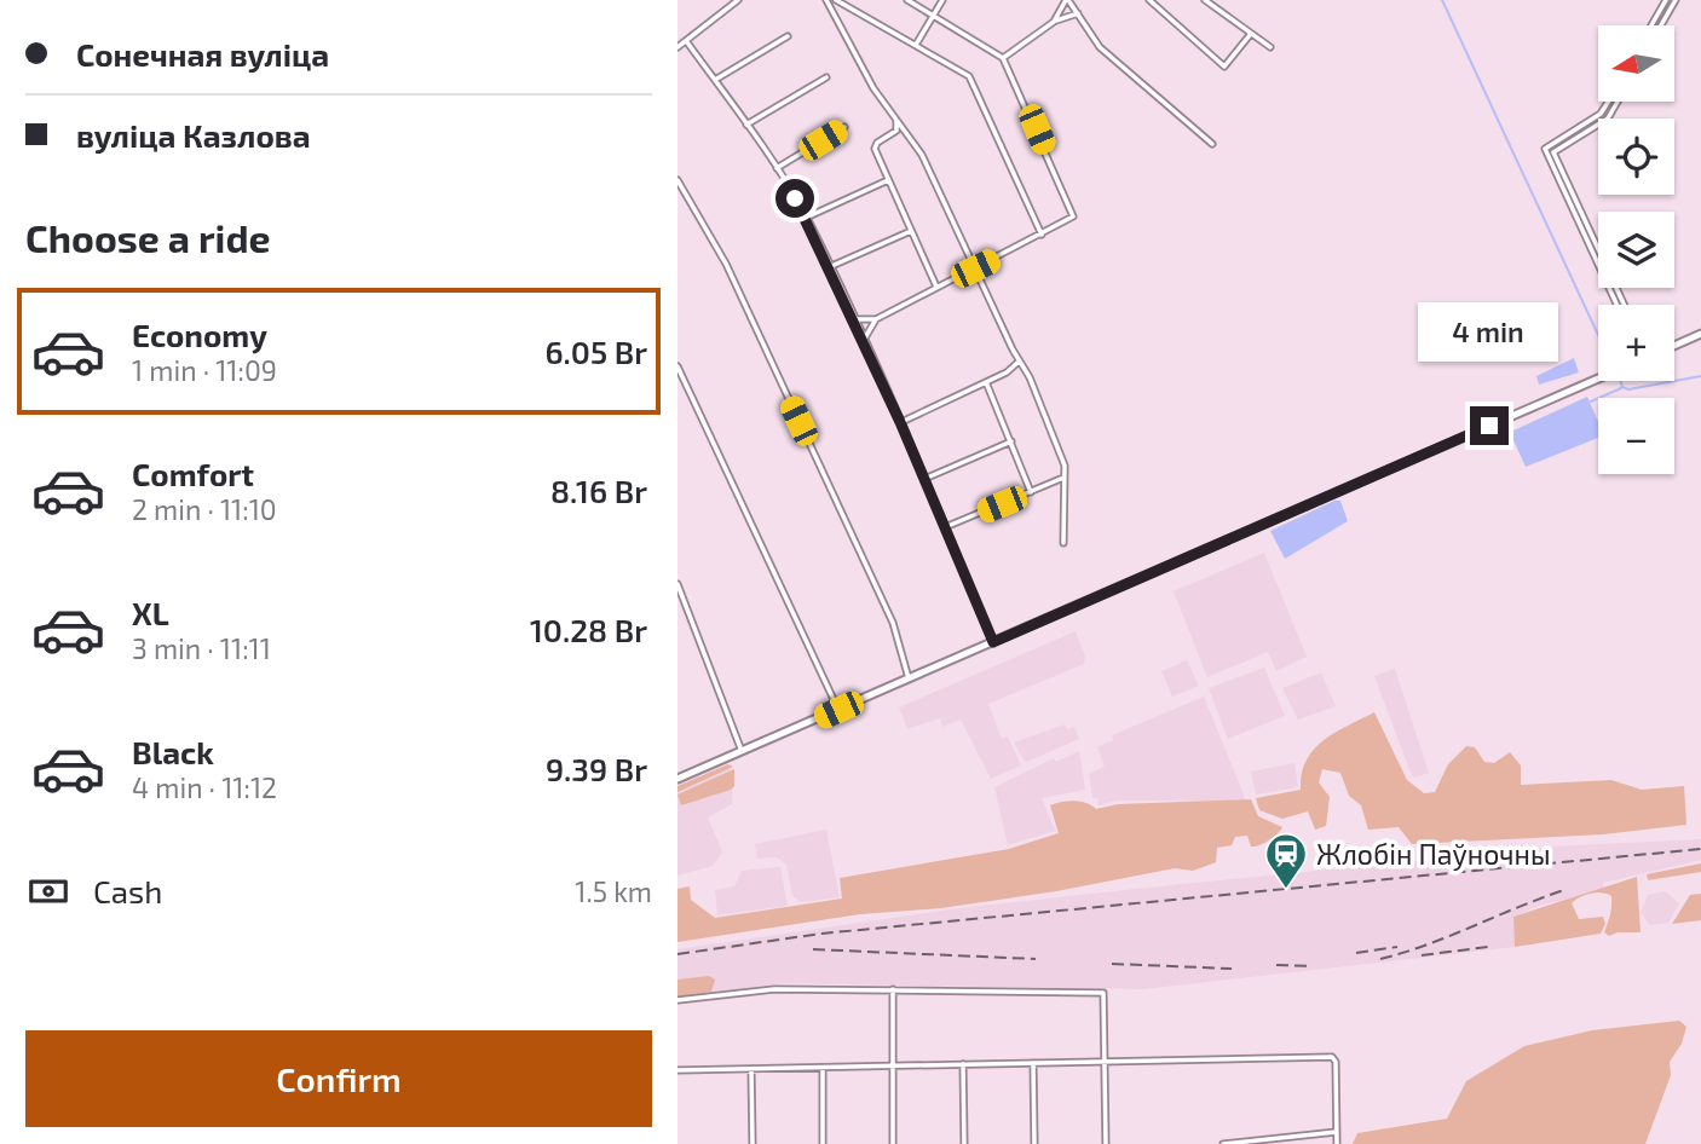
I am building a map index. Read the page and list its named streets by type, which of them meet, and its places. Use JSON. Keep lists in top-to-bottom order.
{
  "places": {
    "station": ["Жлобін Паўночны"]
  },
  "north": "left",
  "page": {
    "banner": ["Сонечная вуліца", "вуліца Казлова"],
    "map_buttons": ["+", "−"],
    "heading": "Choose a ride",
    "list": [
      {
        "name": "Economy",
        "note": "1 min · 11:09",
        "value": "6.05 Br"
      },
      {
        "name": "Comfort",
        "note": "2 min · 11:10",
        "value": "8.16 Br"
      },
      {
        "name": "XL",
        "note": "3 min · 11:11",
        "value": "10.28 Br"
      },
      {
        "name": "Black",
        "note": "4 min · 11:12",
        "value": "9.39 Br"
      }
    ],
    "bubble": "4 min",
    "pay": ["Cash", "1.5 km"],
    "buttons": "Confirm"
  }
}
